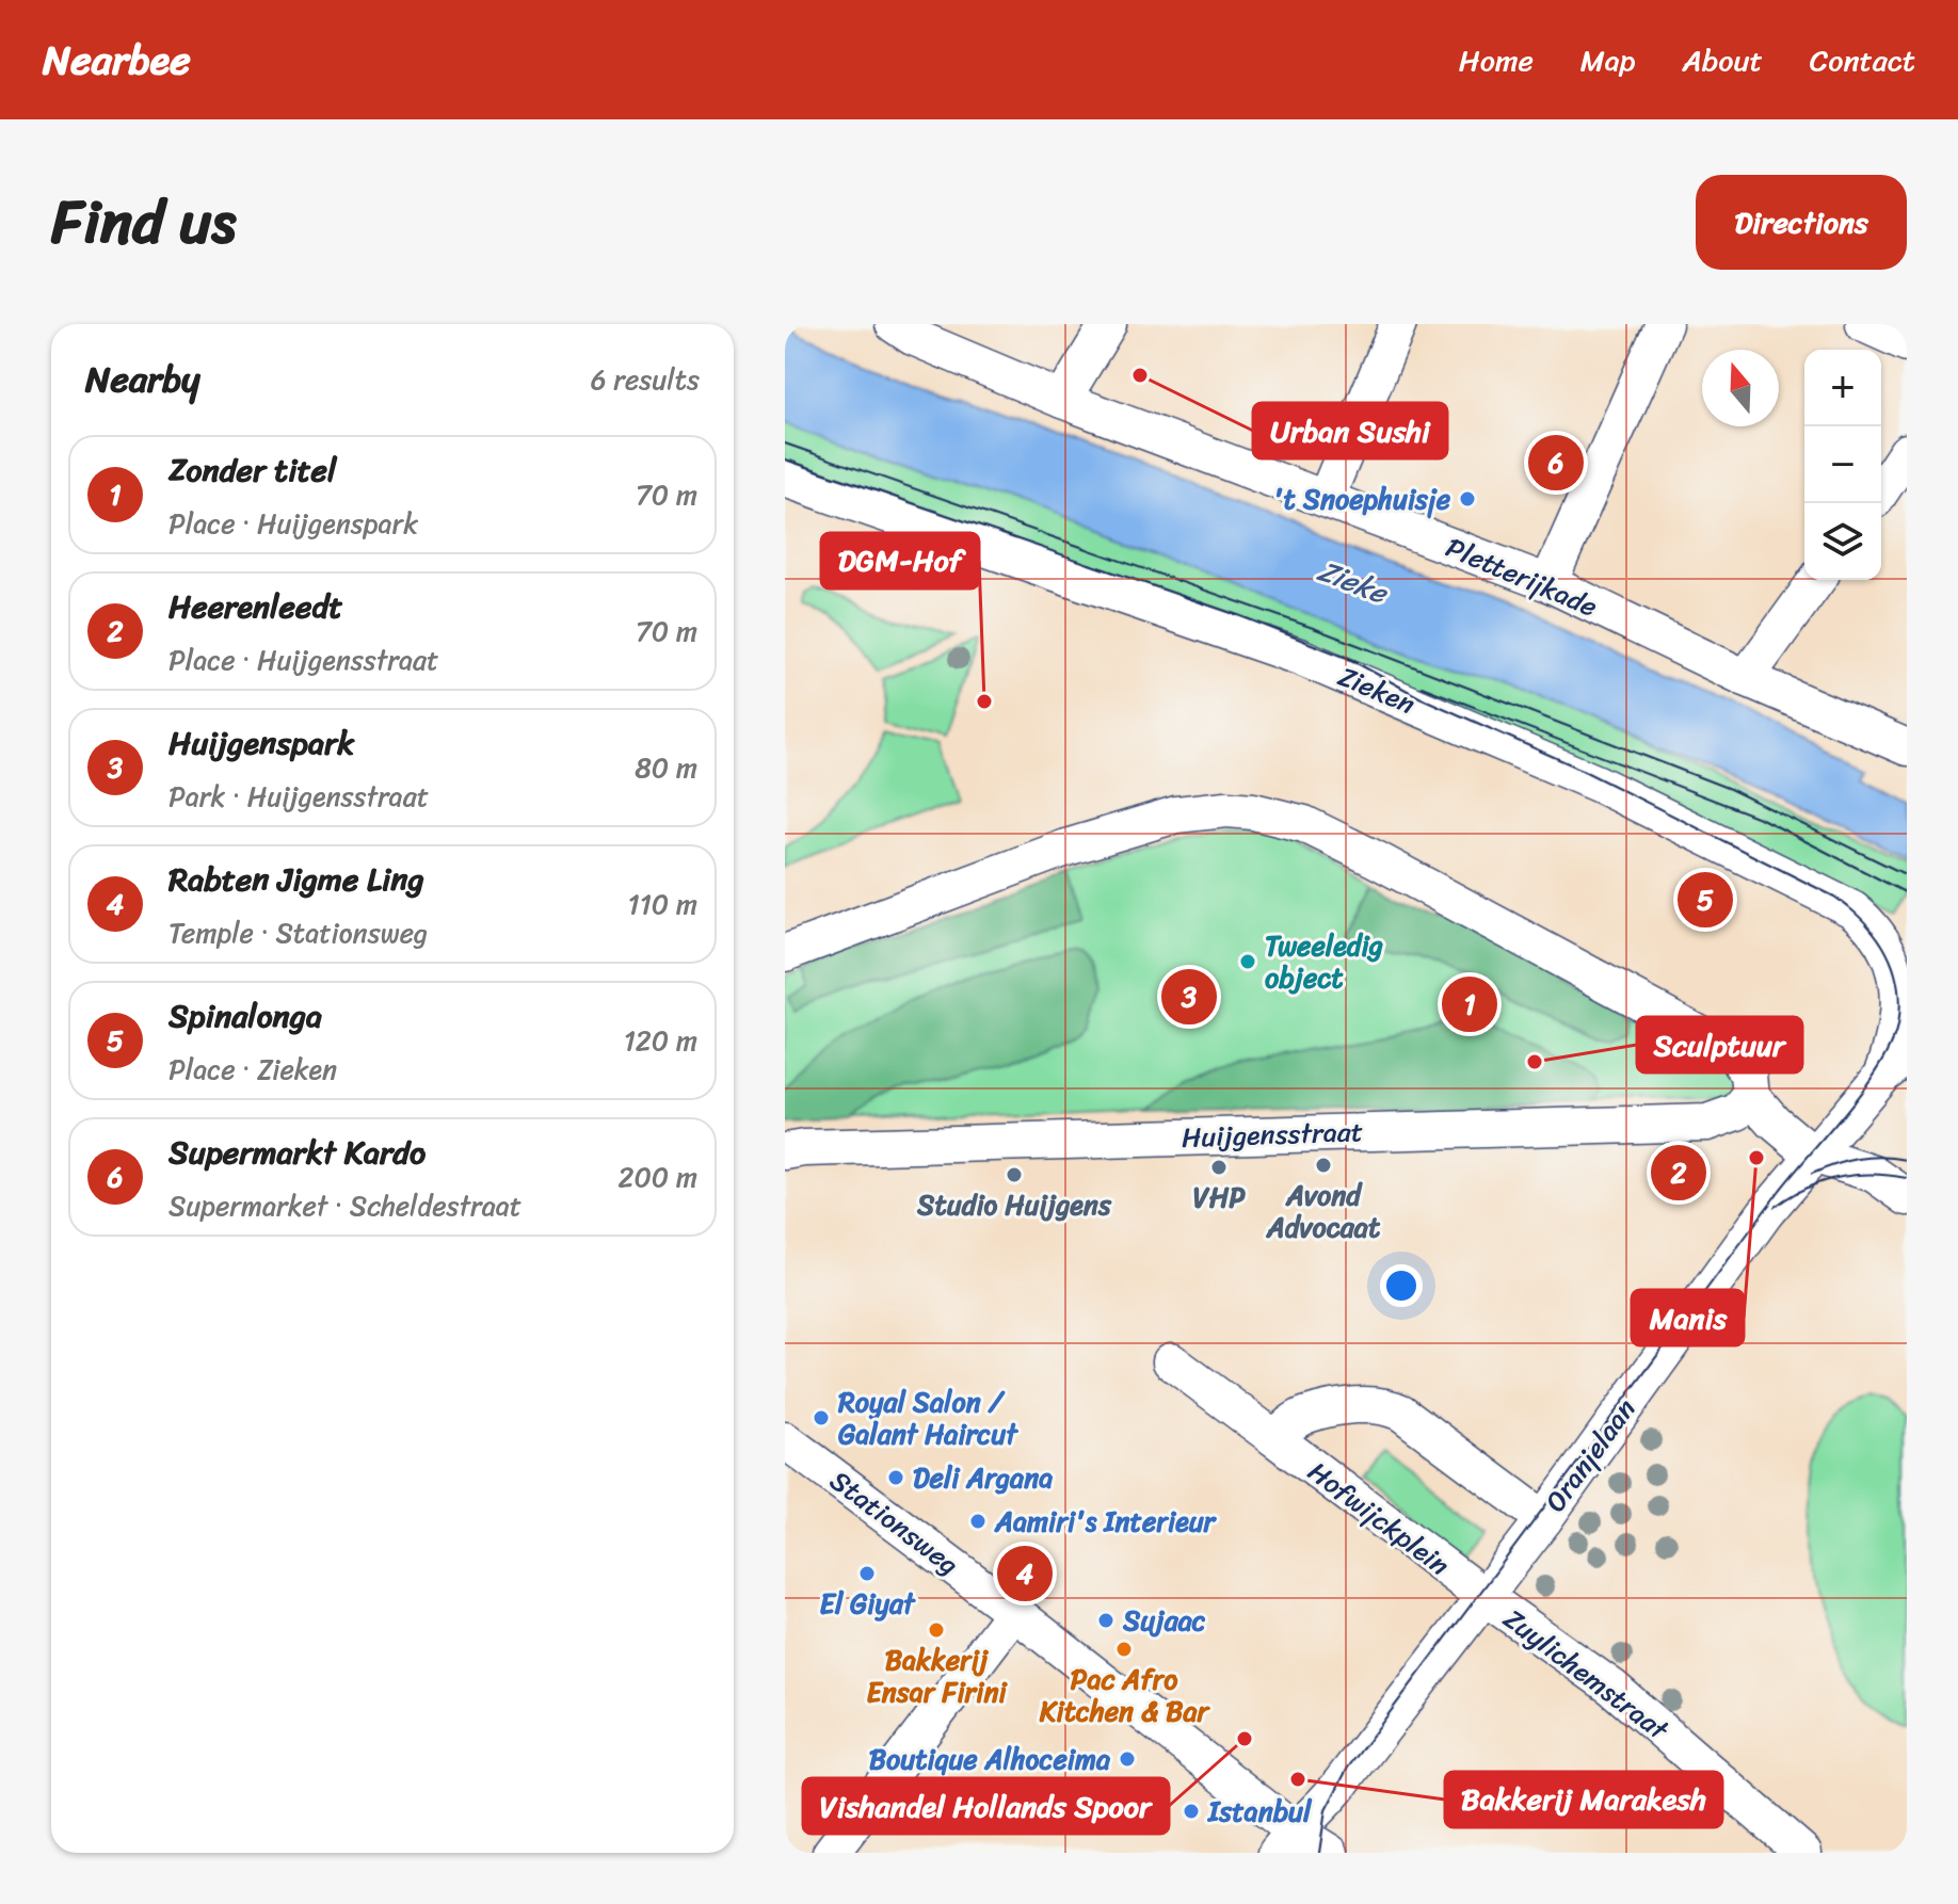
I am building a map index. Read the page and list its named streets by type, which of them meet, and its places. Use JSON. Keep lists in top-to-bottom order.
{
  "streets": {
    "street": [
      "Pletterijkade",
      "Zieken",
      "Huijgensstraat",
      "Oranjelaan",
      "Hofwijckplein",
      "Stationsweg",
      "Zuylichemstraat"
    ]
  },
  "crossings": [
    ["Zieken", "Oranjelaan"],
    ["Oranjelaan", "Hofwijckplein"],
    ["Oranjelaan", "Stationsweg"],
    ["Oranjelaan", "Zuylichemstraat"],
    ["Hofwijckplein", "Zuylichemstraat"]
  ],
  "water": ["Zieke"],
  "places": [
    "Urban Sushi",
    "'t Snoephuisje",
    "DGM-Hof",
    "Tweeledig object",
    "Sculptuur",
    "Manis",
    "Avond Advocaat",
    "VHP",
    "Studio Huijgens",
    "Royal Salon / Galant Haircut",
    "Deli Argana",
    "Aamiri's Interieur",
    "El Giyat",
    "Sujaac",
    "Bakkerij Ensar Firini",
    "Pac Afro Kitchen & Bar",
    "Vishandel Hollands Spoor",
    "Boutique Alhoceima",
    "Bakkerij Marakesh",
    "Istanbul"
  ],
  "north": "top",
  "page": {
    "header": "Nearbee",
    "nav": [
      "Home",
      "Map",
      "About",
      "Contact"
    ],
    "title": "Find us",
    "buttons": "Directions",
    "heading": ["Nearby", "6 results"],
    "map_buttons": ["+", "−"],
    "pins": [
      "6",
      "5",
      "3",
      "1",
      "2",
      "4"
    ],
    "list": [
      {
        "mark": "1",
        "name": "Zonder titel",
        "note": "Place · Huijgenspark",
        "value": "70 m"
      },
      {
        "mark": "2",
        "name": "Heerenleedt",
        "note": "Place · Huijgensstraat",
        "value": "70 m"
      },
      {
        "mark": "3",
        "name": "Huijgenspark",
        "note": "Park · Huijgensstraat",
        "value": "80 m"
      },
      {
        "mark": "4",
        "name": "Rabten Jigme Ling",
        "note": "Temple · Stationsweg",
        "value": "110 m"
      },
      {
        "mark": "5",
        "name": "Spinalonga",
        "note": "Place · Zieken",
        "value": "120 m"
      },
      {
        "mark": "6",
        "name": "Supermarkt Kardo",
        "note": "Supermarket · Scheldestraat",
        "value": "200 m"
      }
    ]
  }
}
